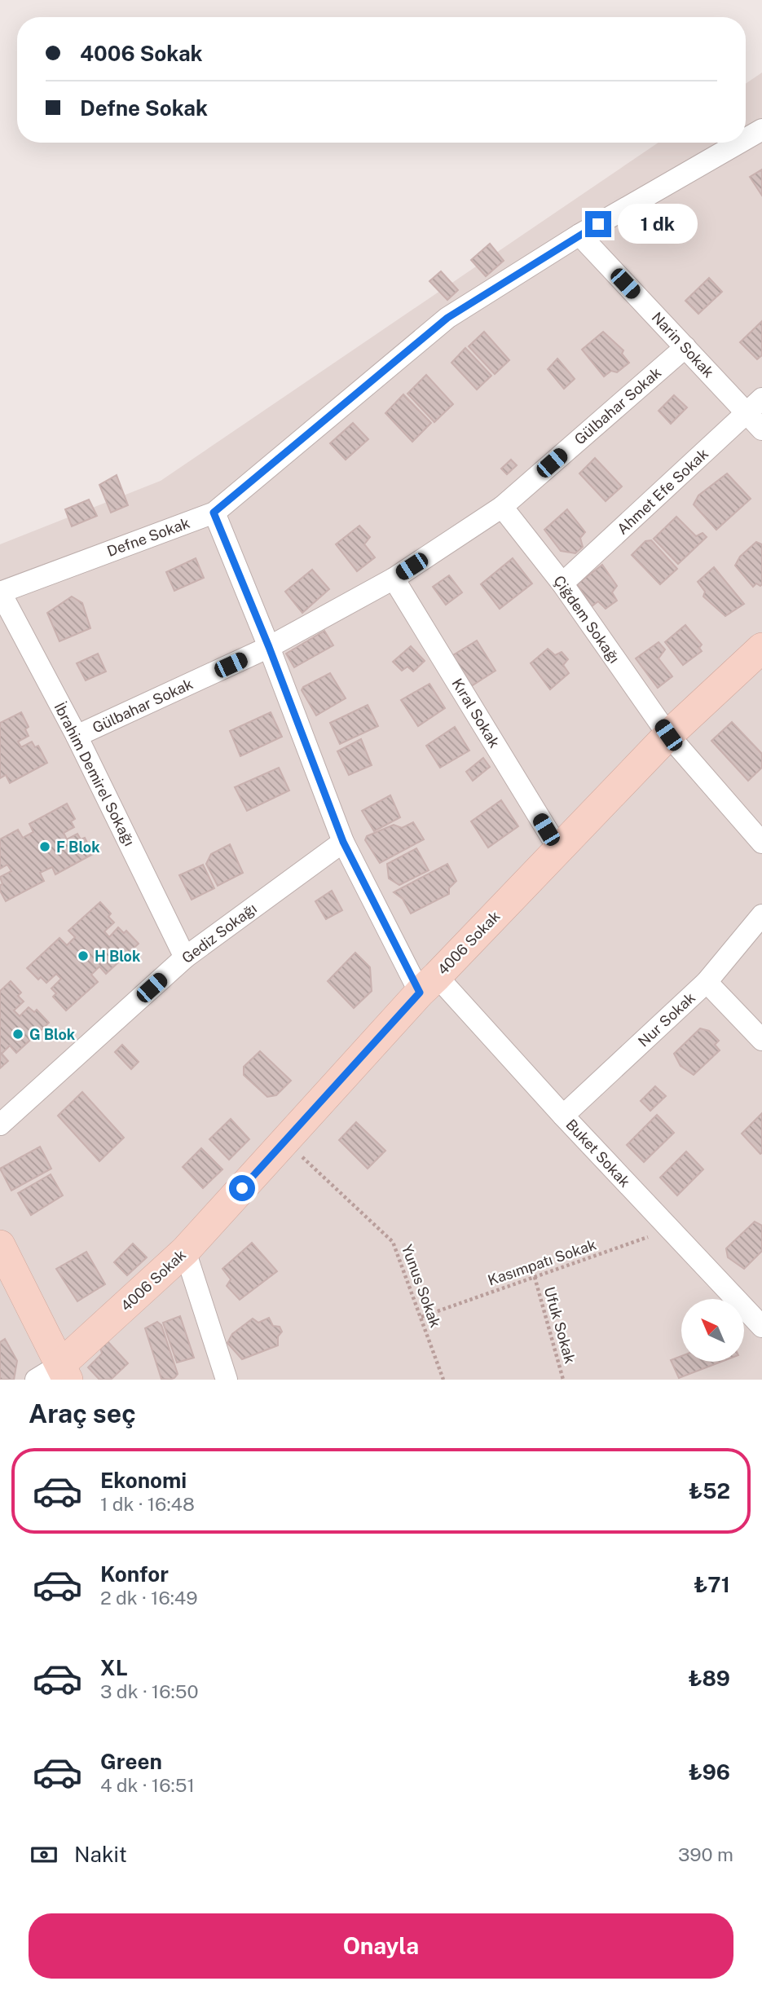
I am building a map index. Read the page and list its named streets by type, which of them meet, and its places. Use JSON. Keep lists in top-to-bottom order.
{
  "streets": {
    "street": [
      "Narin Sokak",
      "Gülbahar Sokak",
      "Ahmet Efe Sokak",
      "Defne Sokak",
      "Çiğdem Sokağı",
      "Kıral Sokak",
      "İbrahim Demirel Sokağı",
      "Gediz Sokağı",
      "4006 Sokak",
      "Nur Sokak",
      "Buket Sokak"
    ],
    "path": ["Kasımpatı Sokak", "Yunus Sokak", "Ufuk Sokak"]
  },
  "crossings": [
    ["Narin Sokak", "Gülbahar Sokak"],
    ["Narin Sokak", "Ahmet Efe Sokak"],
    ["Narin Sokak", "Defne Sokak"],
    ["Gülbahar Sokak", "Çiğdem Sokağı"],
    ["Gülbahar Sokak", "Kıral Sokak"],
    ["Gülbahar Sokak", "İbrahim Demirel Sokağı"],
    ["Gülbahar Sokak", "Buket Sokak"],
    ["Ahmet Efe Sokak", "Çiğdem Sokağı"],
    ["Defne Sokak", "İbrahim Demirel Sokağı"],
    ["Defne Sokak", "Buket Sokak"],
    ["Çiğdem Sokağı", "4006 Sokak"],
    ["Kıral Sokak", "4006 Sokak"],
    ["İbrahim Demirel Sokağı", "Gediz Sokağı"],
    ["Gediz Sokağı", "Buket Sokak"],
    ["4006 Sokak", "Buket Sokak"],
    ["4006 Sokak", "Yunus Sokak"],
    ["Nur Sokak", "Buket Sokak"],
    ["Buket Sokak", "Kasımpatı Sokak"],
    ["Kasımpatı Sokak", "Yunus Sokak"],
    ["Kasımpatı Sokak", "Ufuk Sokak"]
  ],
  "places": ["F Blok", "H Blok", "G Blok"],
  "north": "top left",
  "page": {
    "banner": ["4006 Sokak", "Defne Sokak"],
    "bubble": "1 dk",
    "heading": "Araç seç",
    "list": [
      {
        "name": "Ekonomi",
        "note": "1 dk · 16:48",
        "value": "₺52"
      },
      {
        "name": "Konfor",
        "note": "2 dk · 16:49",
        "value": "₺71"
      },
      {
        "name": "XL",
        "note": "3 dk · 16:50",
        "value": "₺89"
      },
      {
        "name": "Green",
        "note": "4 dk · 16:51",
        "value": "₺96"
      }
    ],
    "pay": ["Nakit", "390 m"],
    "buttons": "Onayla"
  }
}
